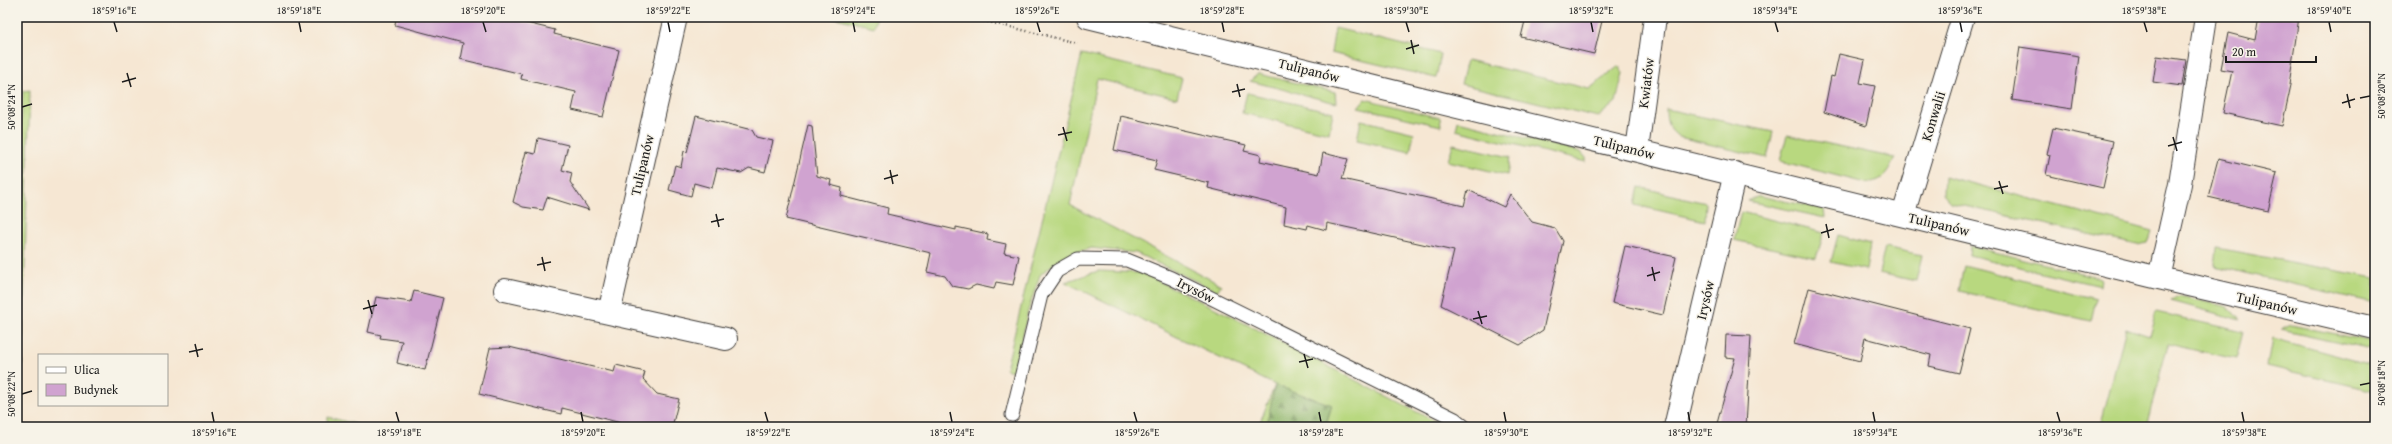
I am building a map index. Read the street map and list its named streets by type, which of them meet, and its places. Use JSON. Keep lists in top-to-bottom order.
{
  "streets": {
    "street": [
      "Tulipanów",
      "Kwiatów",
      "Konwalii",
      "Irysów"
    ]
  },
  "crossings": [
    ["Tulipanów", "Kwiatów"],
    ["Tulipanów", "Konwalii"],
    ["Tulipanów", "Irysów"]
  ],
  "legend": ["Ulica", "Budynek"],
  "scale_bar": "20 m",
  "coordinates": [
    "18°59'16\"E",
    "18°59'18\"E",
    "18°59'20\"E",
    "18°59'22\"E",
    "18°59'24\"E",
    "18°59'26\"E",
    "18°59'28\"E",
    "18°59'30\"E",
    "18°59'32\"E",
    "18°59'34\"E",
    "18°59'36\"E",
    "18°59'38\"E",
    "18°59'40\"E",
    "50°08'20\"N",
    "50°08'24\"N",
    "50°08'18\"N",
    "50°08'22\"N"
  ]
}
